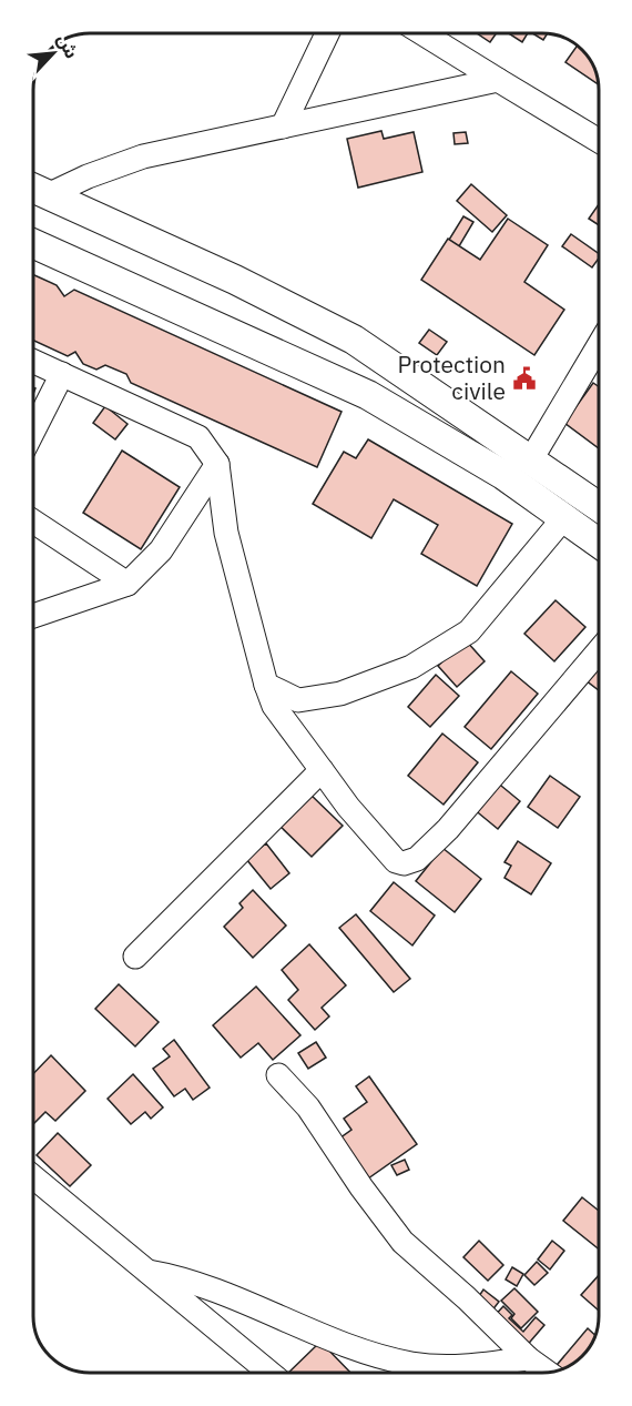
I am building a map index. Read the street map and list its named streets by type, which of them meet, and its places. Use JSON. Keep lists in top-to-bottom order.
{
  "places": {
    "public building": ["Protection civile"]
  },
  "north": "top right"
}
